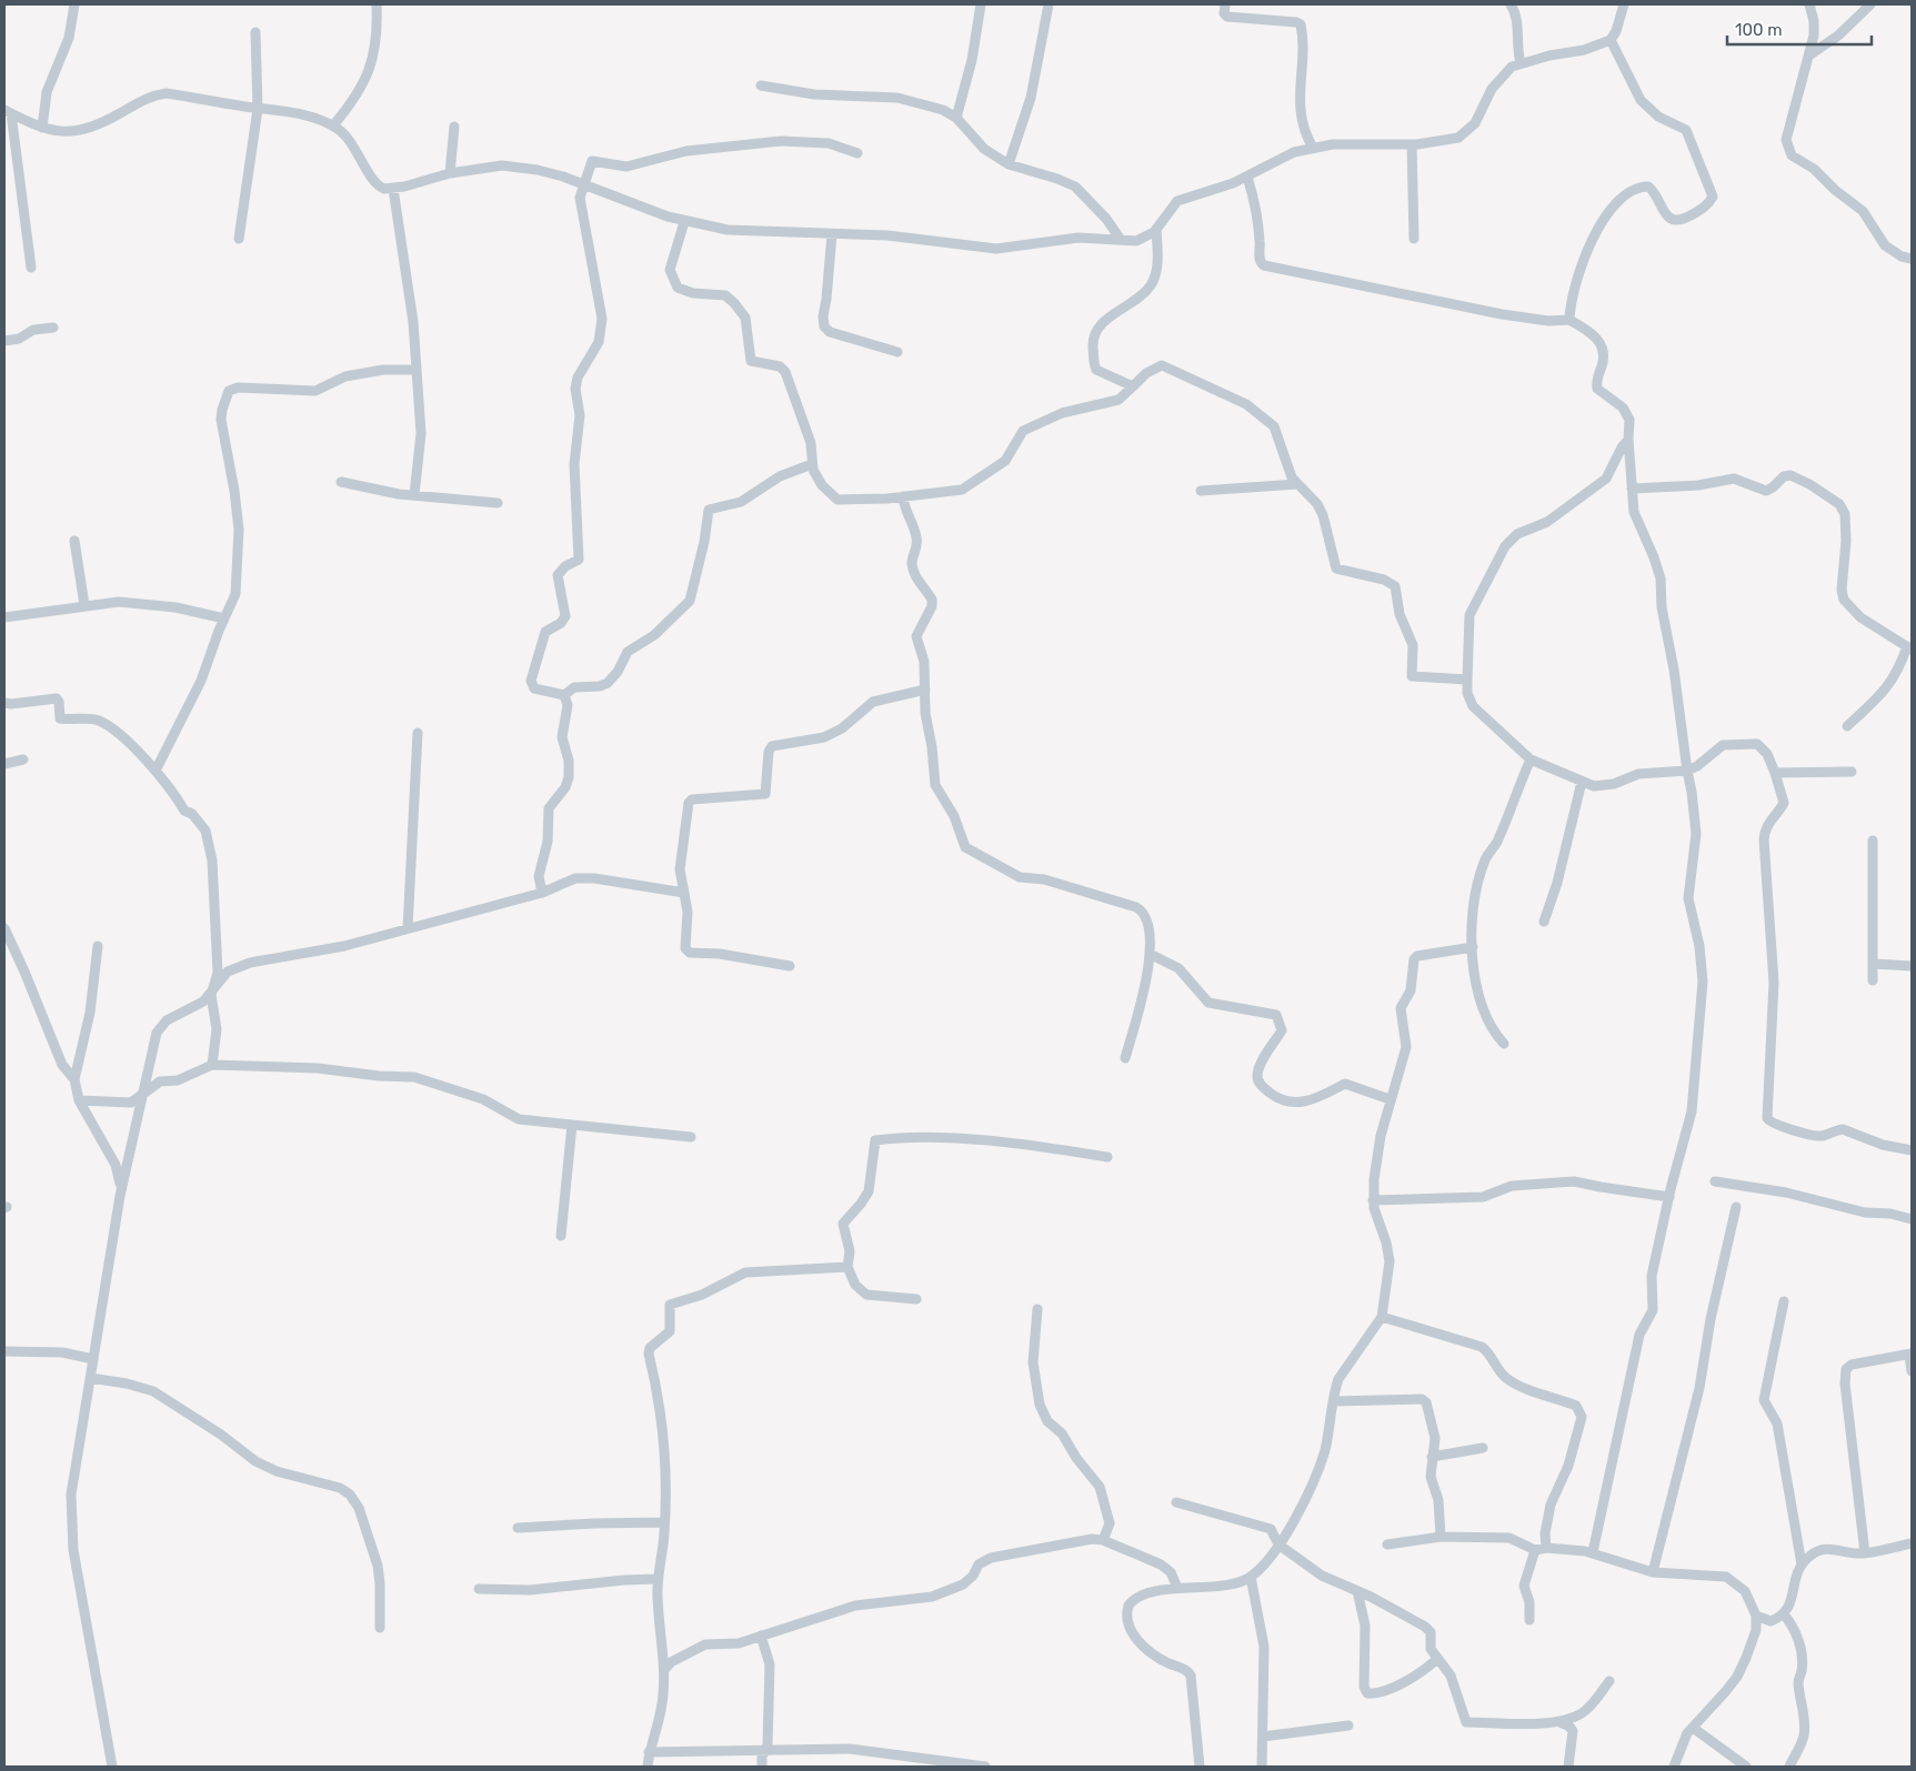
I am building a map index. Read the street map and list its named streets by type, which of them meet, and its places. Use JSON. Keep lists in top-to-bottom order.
{
  "scale_bar": "100 m"
}
